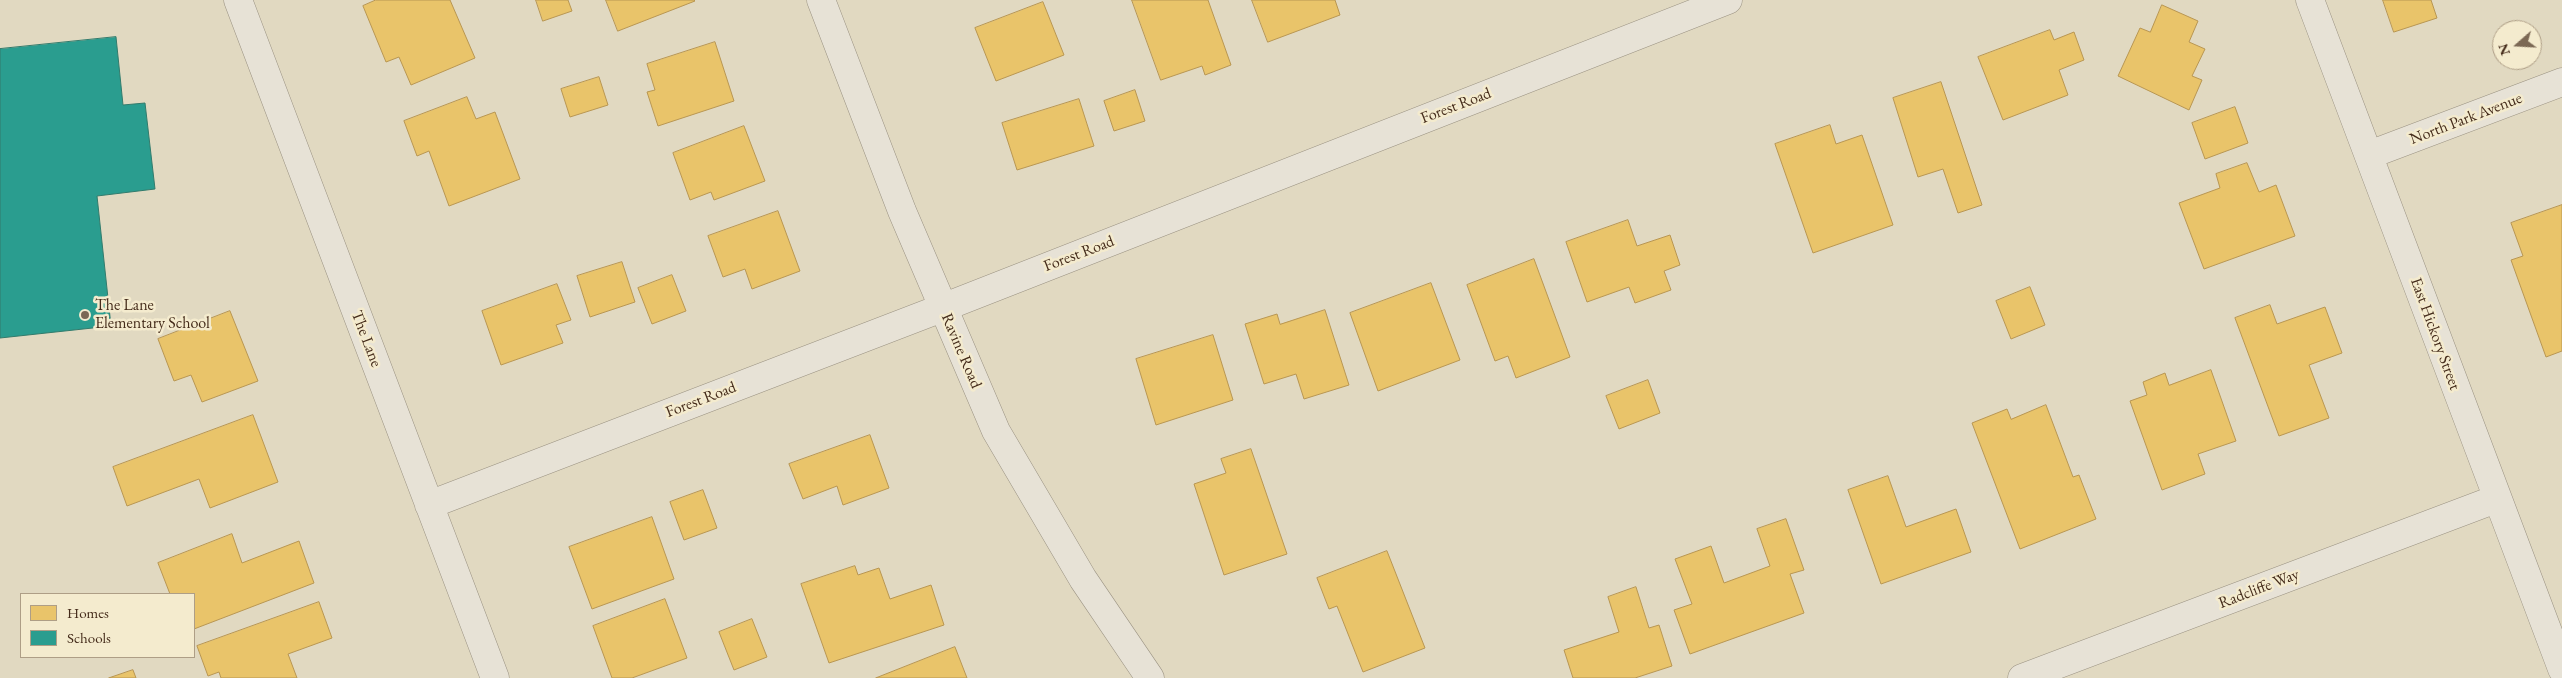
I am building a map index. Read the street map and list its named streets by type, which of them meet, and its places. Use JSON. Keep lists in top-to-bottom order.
{
  "streets": {
    "street": [
      "Forest Road",
      "North Park Avenue",
      "East Hickory Street",
      "The Lane",
      "Ravine Road",
      "Radcliffe Way"
    ]
  },
  "crossings": [
    ["Forest Road", "The Lane"],
    ["Forest Road", "Ravine Road"],
    ["North Park Avenue", "East Hickory Street"],
    ["East Hickory Street", "Radcliffe Way"]
  ],
  "places": ["The Lane Elementary School"],
  "legend": ["Homes", "Schools"],
  "north": "left"
}
